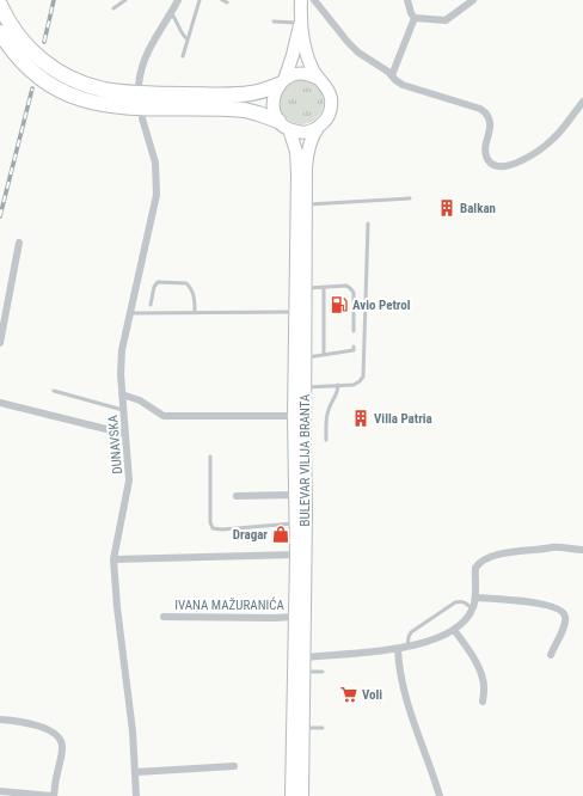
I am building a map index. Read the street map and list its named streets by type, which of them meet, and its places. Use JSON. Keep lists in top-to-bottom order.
{
  "streets": {
    "main road": ["BULEVAR VILIJA BRANTA"],
    "street": ["DUNAVSKA", "IVANA MAŽURANIĆA"]
  },
  "crossings": [
    ["BULEVAR VILIJA BRANTA", "IVANA MAŽURANIĆA"]
  ],
  "places": {
    "building": ["Balkan", "Villa Patria"],
    "fuel station": ["Avio Petrol"],
    "shop": ["Dragar"],
    "supermarket": ["Voli"]
  }
}
